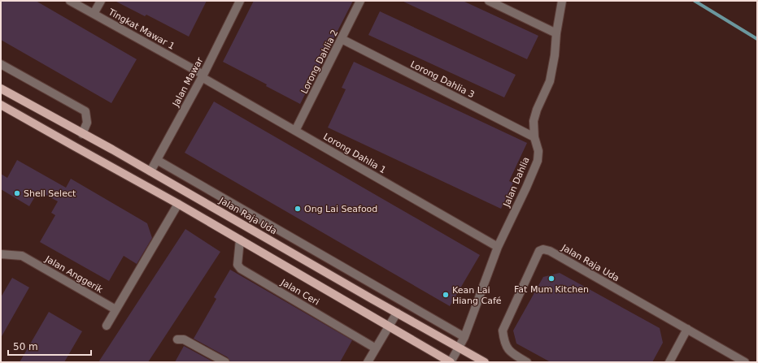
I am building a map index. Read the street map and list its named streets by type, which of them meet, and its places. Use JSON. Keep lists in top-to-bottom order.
{
  "streets": {
    "main road": ["Jalan Raja Uda"],
    "street": [
      "Tingkat Mawar 1",
      "Lorong Dahlia 2",
      "Lorong Dahlia 3",
      "Jalan Mawar",
      "Lorong Dahlia 1",
      "Jalan Dahlia",
      "Jalan Anggerik",
      "Jalan Ceri"
    ]
  },
  "crossings": [
    ["Tingkat Mawar 1", "Jalan Mawar"],
    ["Tingkat Mawar 1", "Lorong Dahlia 1"],
    ["Lorong Dahlia 2", "Lorong Dahlia 3"],
    ["Lorong Dahlia 2", "Lorong Dahlia 1"],
    ["Lorong Dahlia 3", "Jalan Dahlia"],
    ["Jalan Mawar", "Lorong Dahlia 1"],
    ["Jalan Mawar", "Jalan Raja Uda"],
    ["Lorong Dahlia 1", "Jalan Dahlia"],
    ["Jalan Dahlia", "Jalan Raja Uda"]
  ],
  "places": [
    "Shell Select",
    "Ong Lai Seafood",
    "Fat Mum Kitchen",
    "Kean Lai Hiang Café"
  ],
  "scale_bar": "50 m"
}
